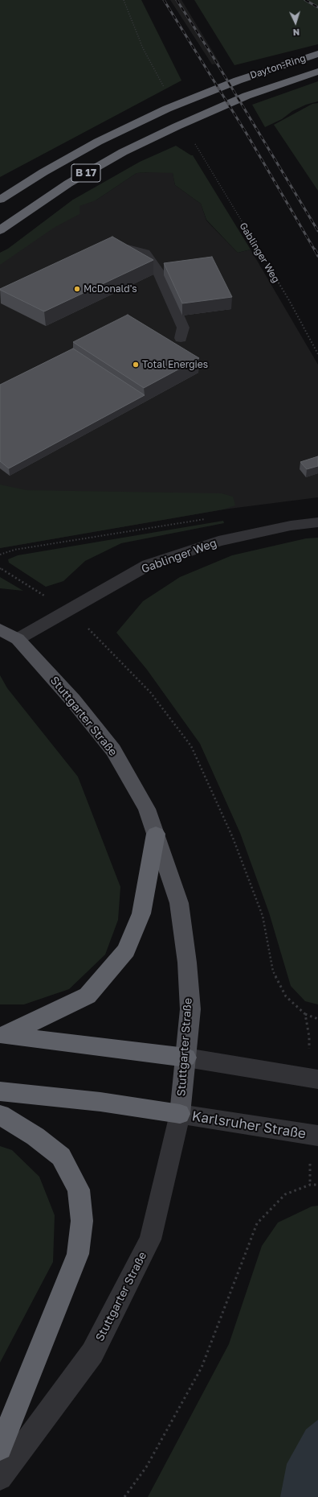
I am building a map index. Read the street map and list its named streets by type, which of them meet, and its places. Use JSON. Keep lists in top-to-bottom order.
{
  "streets": {
    "highway": ["Dayton-Ring", "B 17"],
    "main road": ["Stuttgarter Straße"],
    "street": ["Gablinger Weg", "Karlsruher Straße"]
  },
  "crossings": [
    ["Dayton-Ring", "B 17"],
    ["Gablinger Weg", "Stuttgarter Straße"],
    ["Stuttgarter Straße", "Karlsruher Straße"]
  ],
  "places": ["McDonald's", "Total Energies"],
  "north": "bottom"
}
